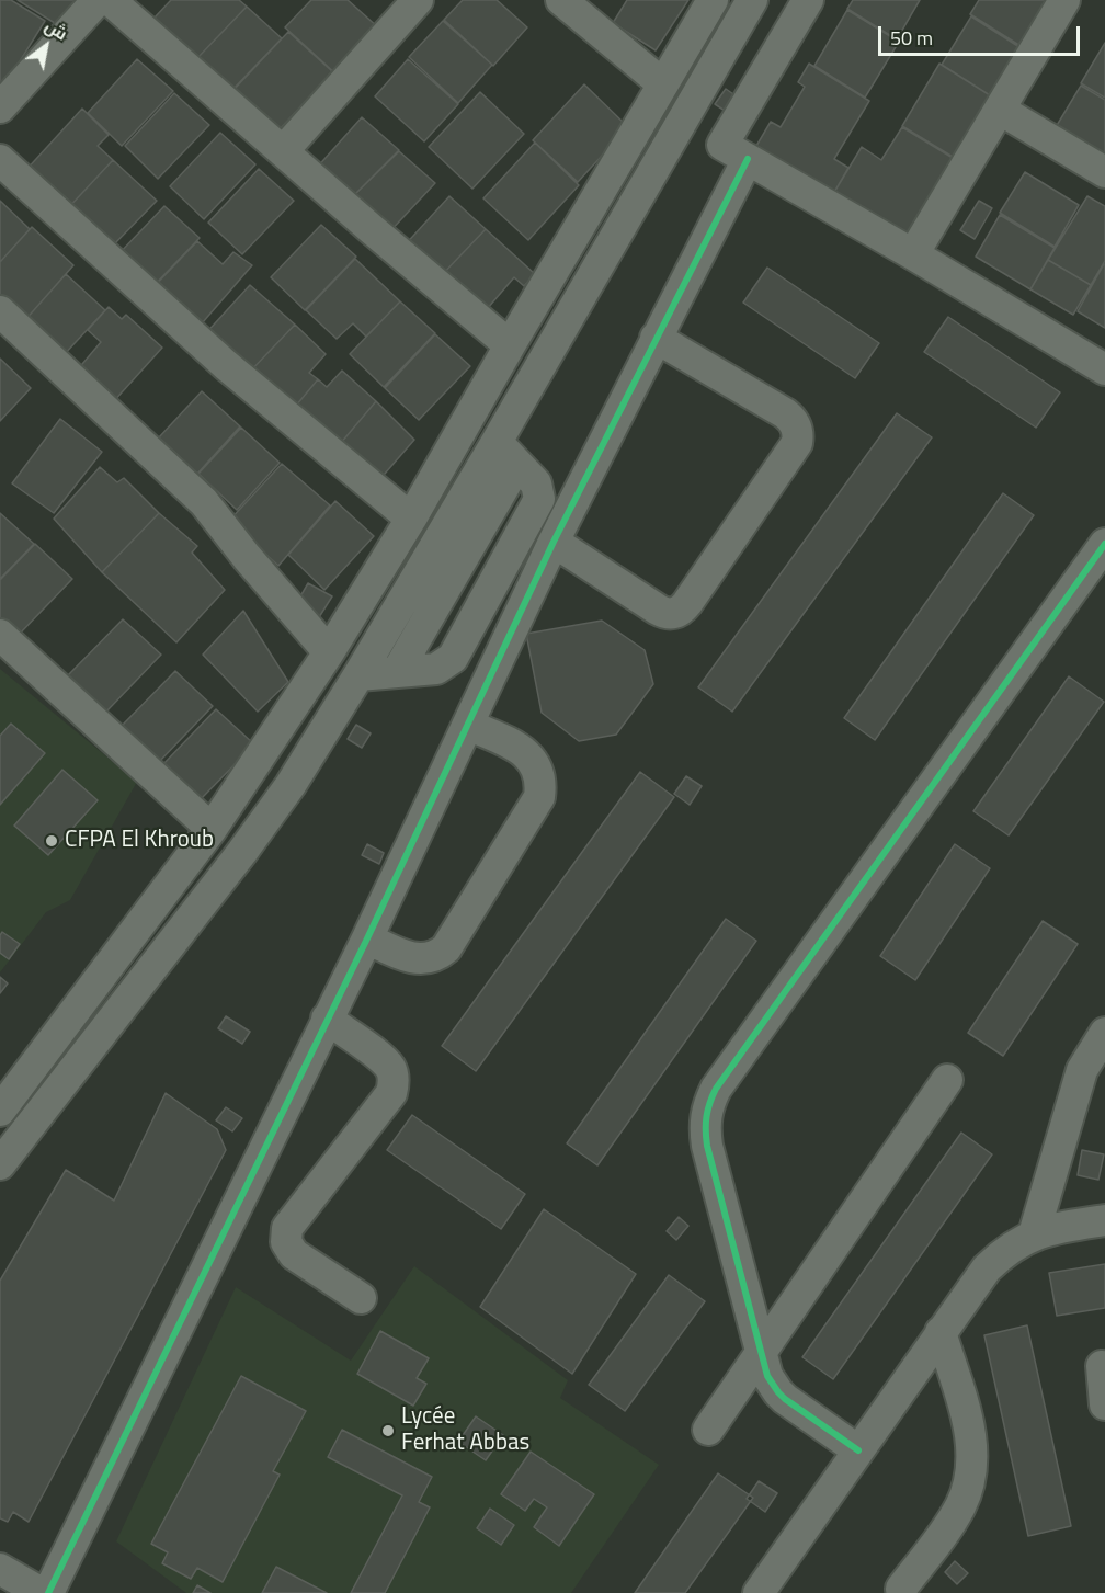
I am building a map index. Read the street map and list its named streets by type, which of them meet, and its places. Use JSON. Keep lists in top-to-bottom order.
{
  "places": ["CFPA El Khroub", "Lycée Ferhat Abbas"],
  "scale_bar": "50 m",
  "north": "top right"
}
